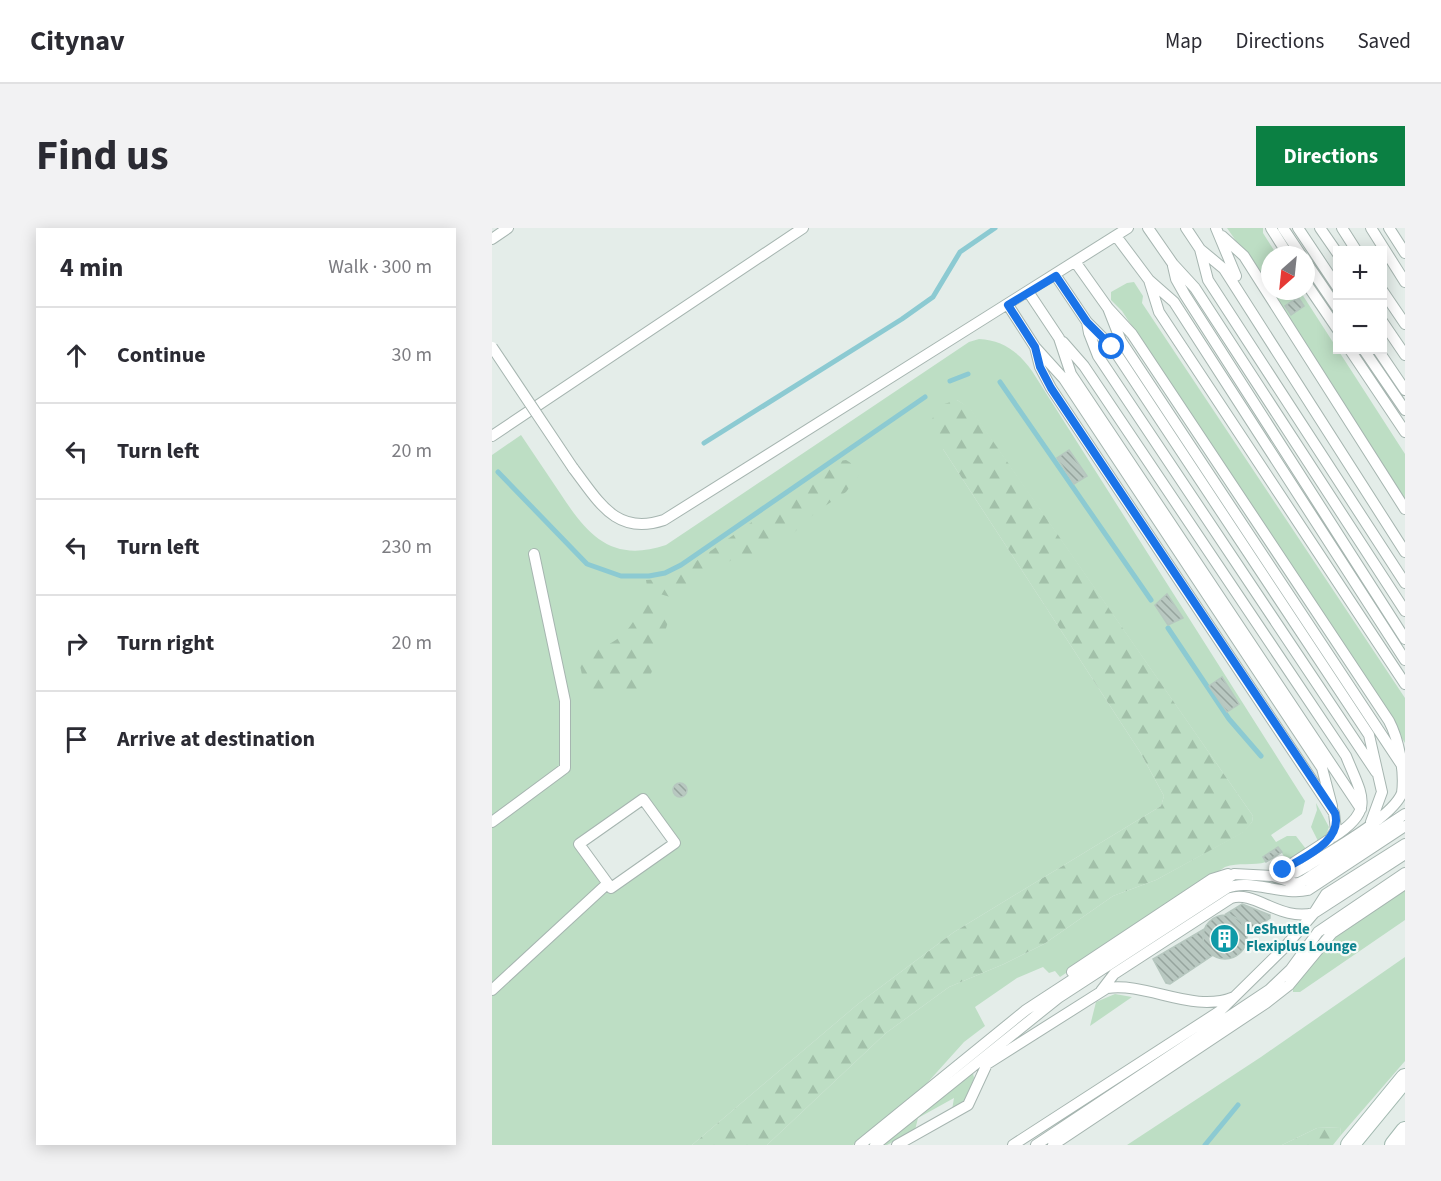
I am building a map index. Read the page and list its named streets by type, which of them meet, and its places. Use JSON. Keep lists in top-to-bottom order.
{
  "places": {
    "building": ["LeShuttle Flexiplus Lounge"]
  },
  "north": "bottom left",
  "page": {
    "header": "Citynav",
    "nav": ["Map", "Directions", "Saved"],
    "title": "Find us",
    "buttons": "Directions",
    "heading": ["4 min", "Walk · 300 m"],
    "map_buttons": ["+", "−"],
    "list": [
      ["Continue", "30 m"],
      ["Turn left", "20 m"],
      ["Turn left", "230 m"],
      ["Turn right", "20 m"],
      "Arrive at destination"
    ]
  }
}
